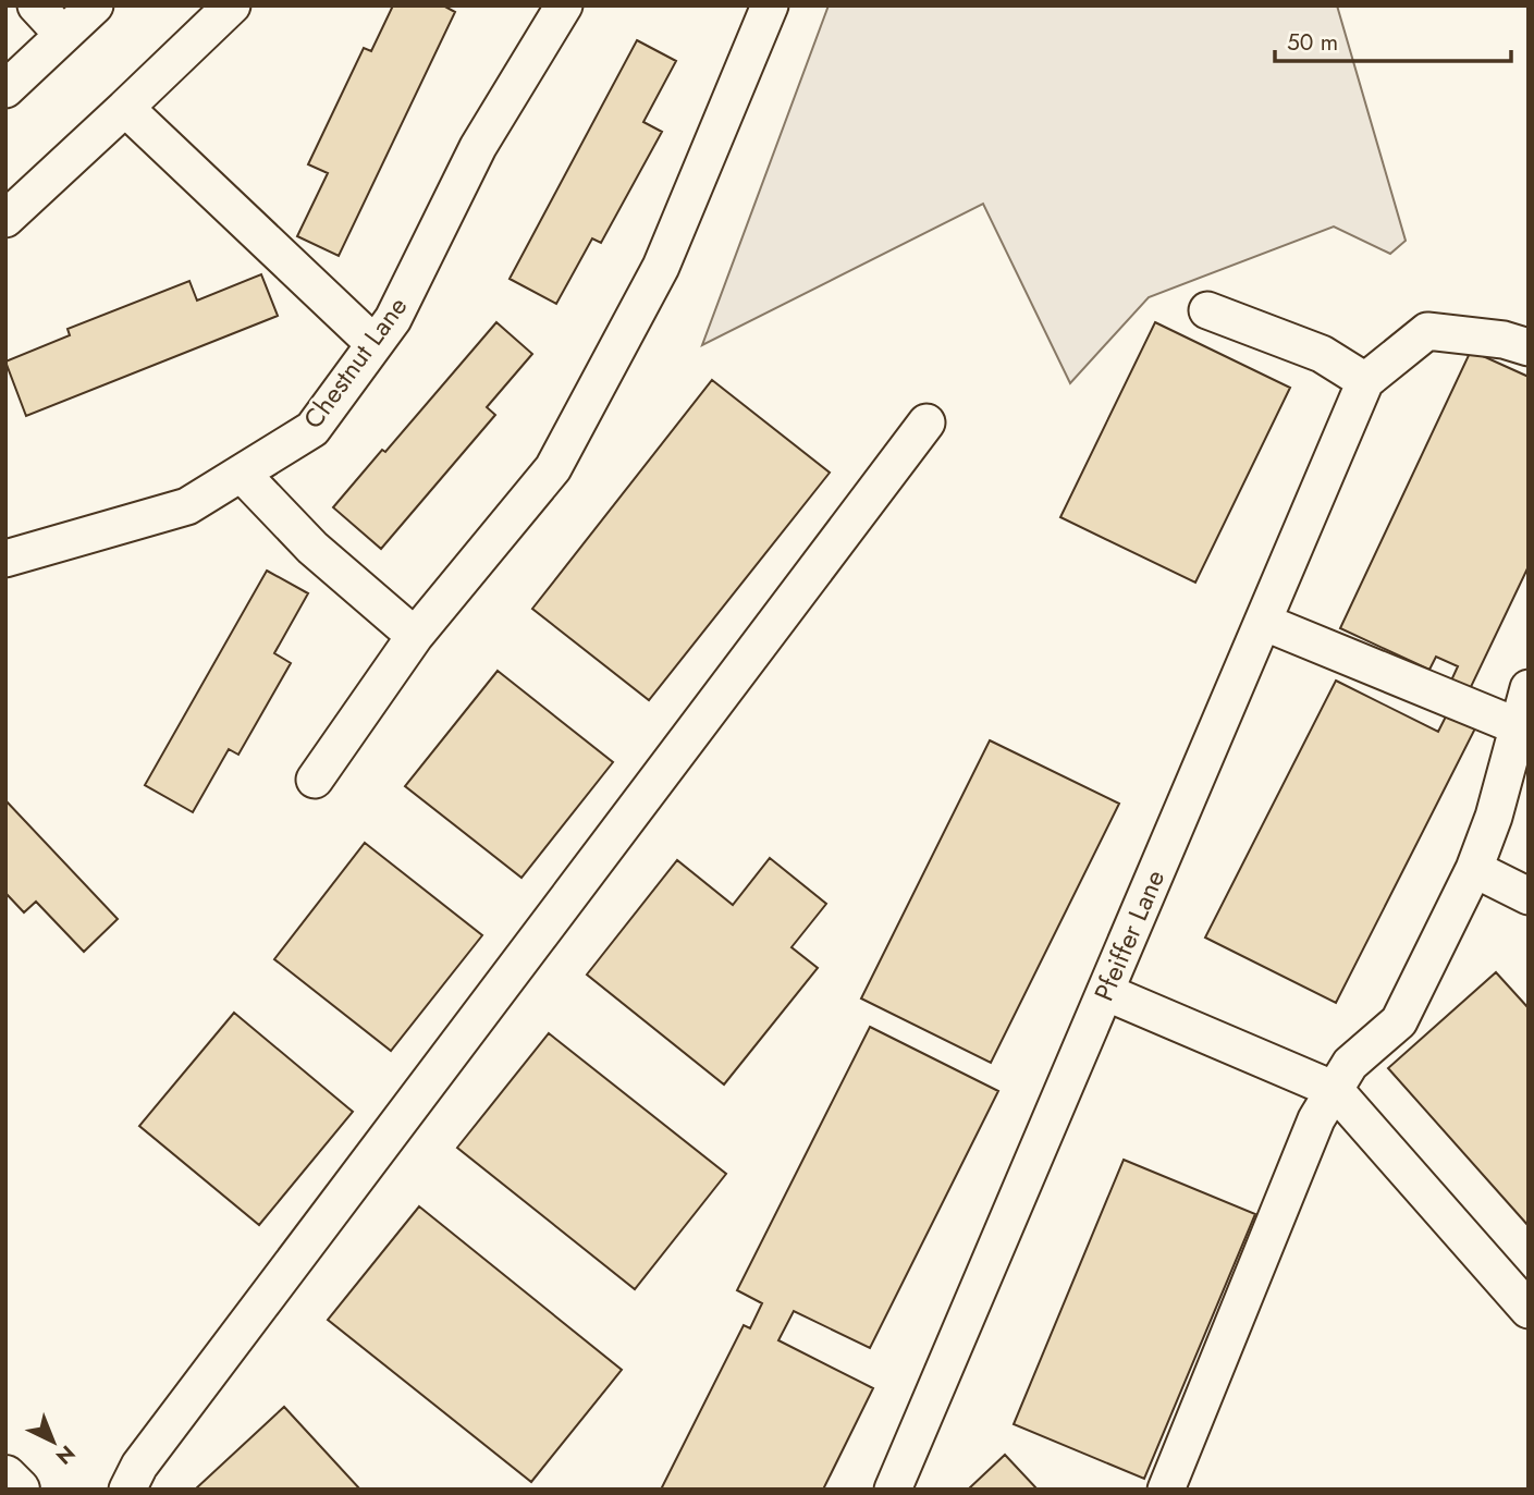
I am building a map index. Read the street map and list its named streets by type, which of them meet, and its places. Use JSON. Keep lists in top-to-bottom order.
{
  "streets": {
    "street": ["Chestnut Lane", "Pfeiffer Lane"]
  },
  "scale_bar": "50 m",
  "north": "bottom right"
}
